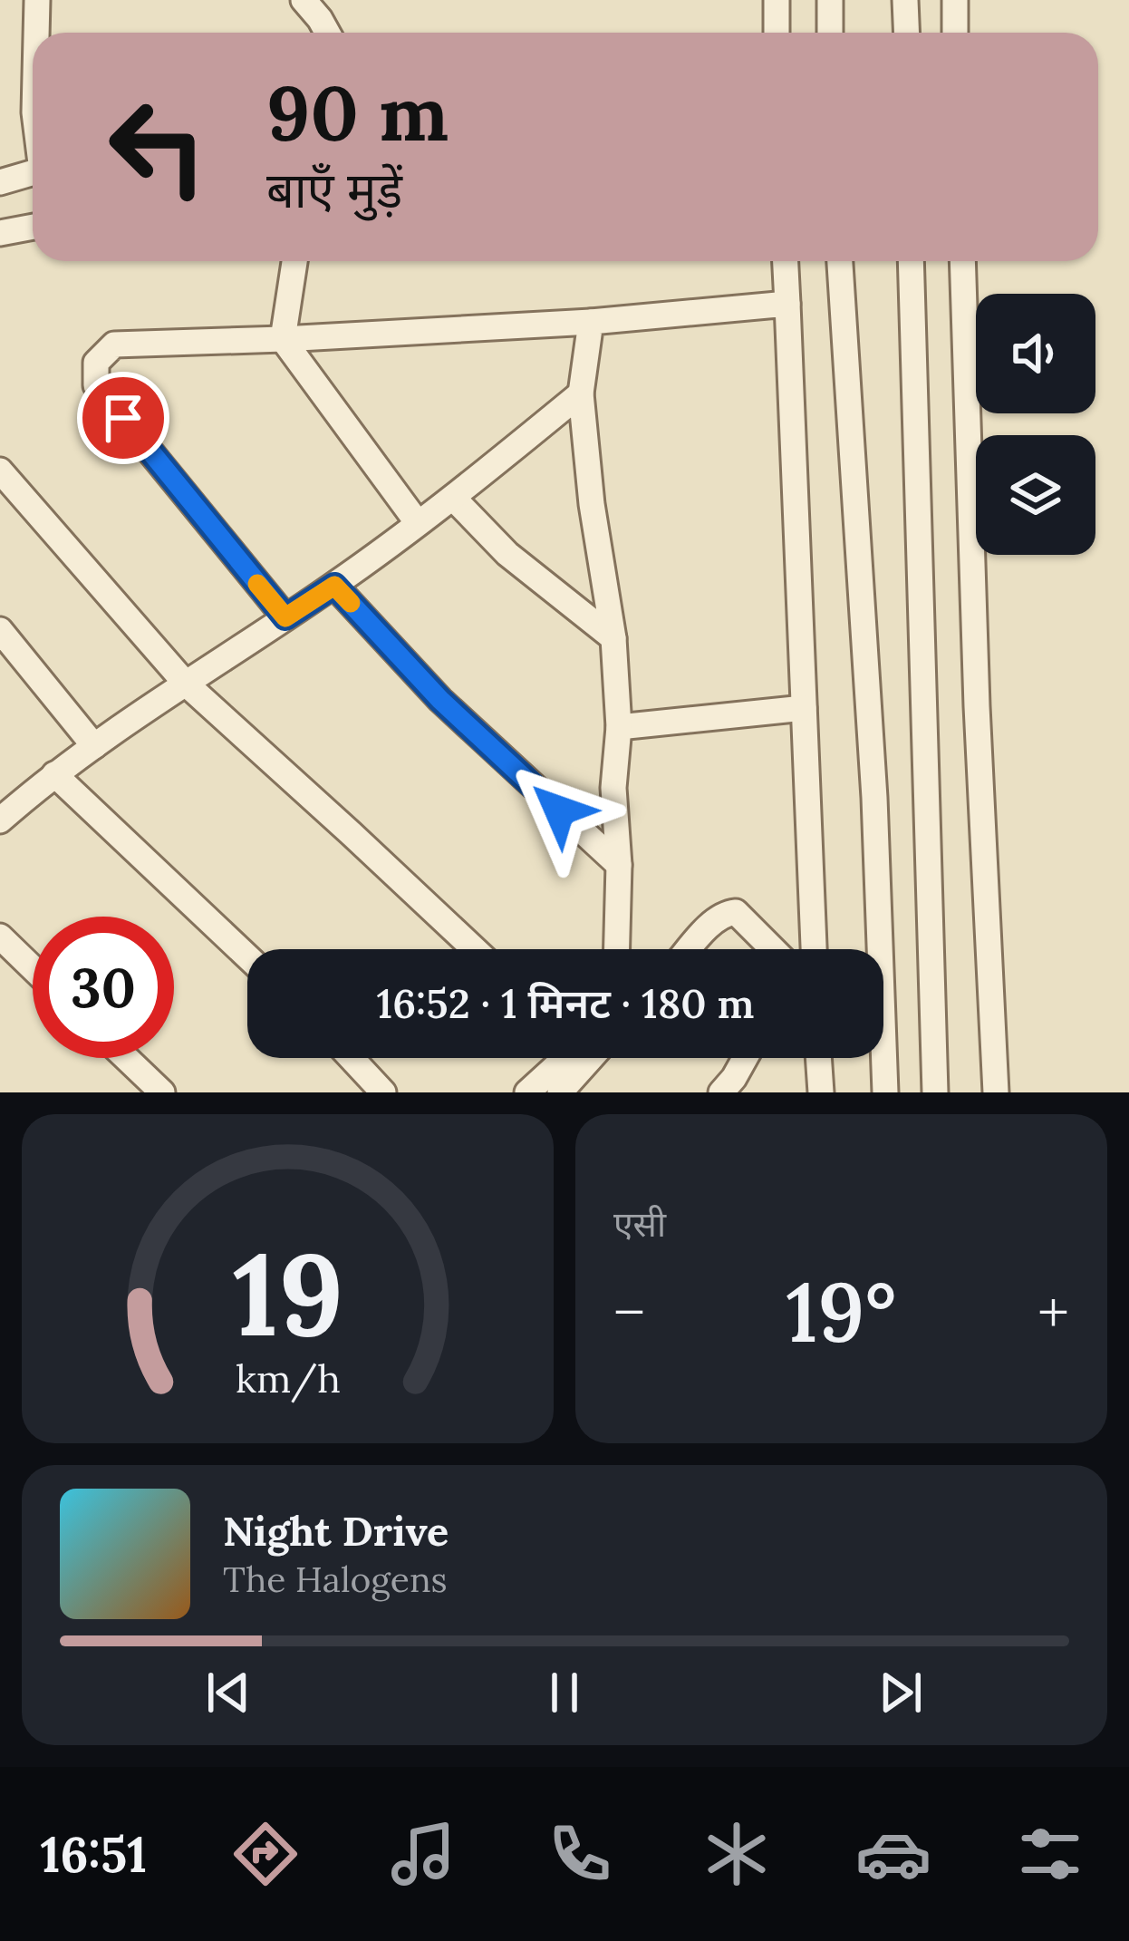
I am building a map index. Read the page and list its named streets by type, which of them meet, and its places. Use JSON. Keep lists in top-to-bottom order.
{
  "page": {
    "turn": ["90 m", "बाएँ मुड़ें"],
    "limit": "30",
    "trip": "16:52 · 1 मिनट · 180 m",
    "tile": "एसी",
    "heat": ["−", "19°", "+"],
    "song": ["Night Drive", "The Halogens"],
    "tabs": "16:51",
    "gauge": ["19", "km/h"]
  }
}
